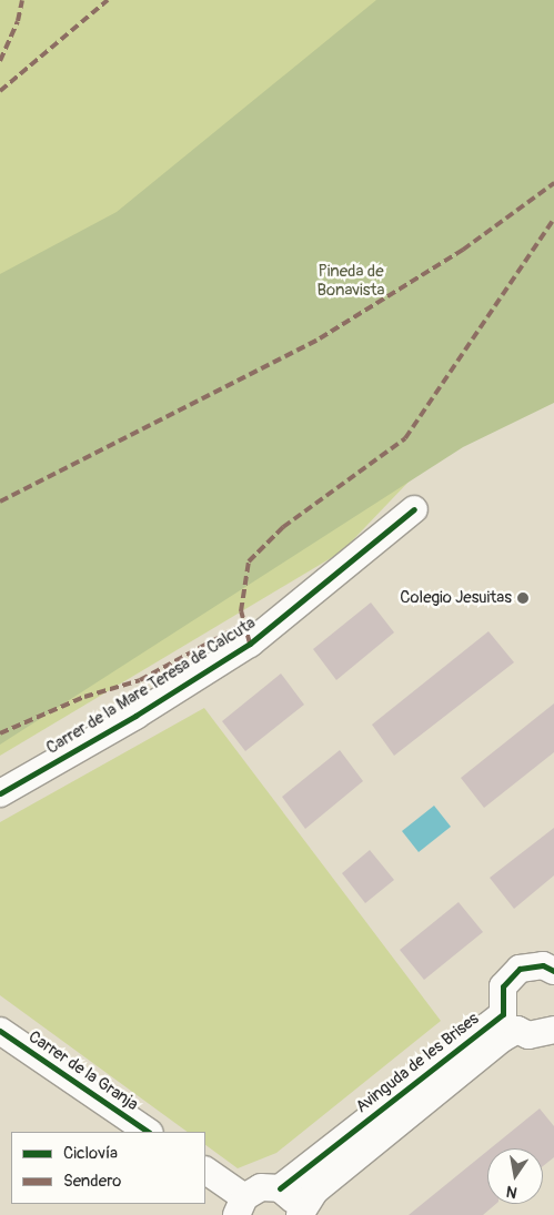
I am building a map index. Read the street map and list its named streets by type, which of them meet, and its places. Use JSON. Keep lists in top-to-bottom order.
{
  "streets": {
    "street": ["Carrer de la Mare Teresa de Calcuta", "Avinguda de les Brises", "Carrer de la Granja"]
  },
  "parks": ["Pineda de Bonavista"],
  "places": ["Colegio Jesuitas"],
  "legend": ["Ciclovía", "Sendero"],
  "north": "bottom"
}
